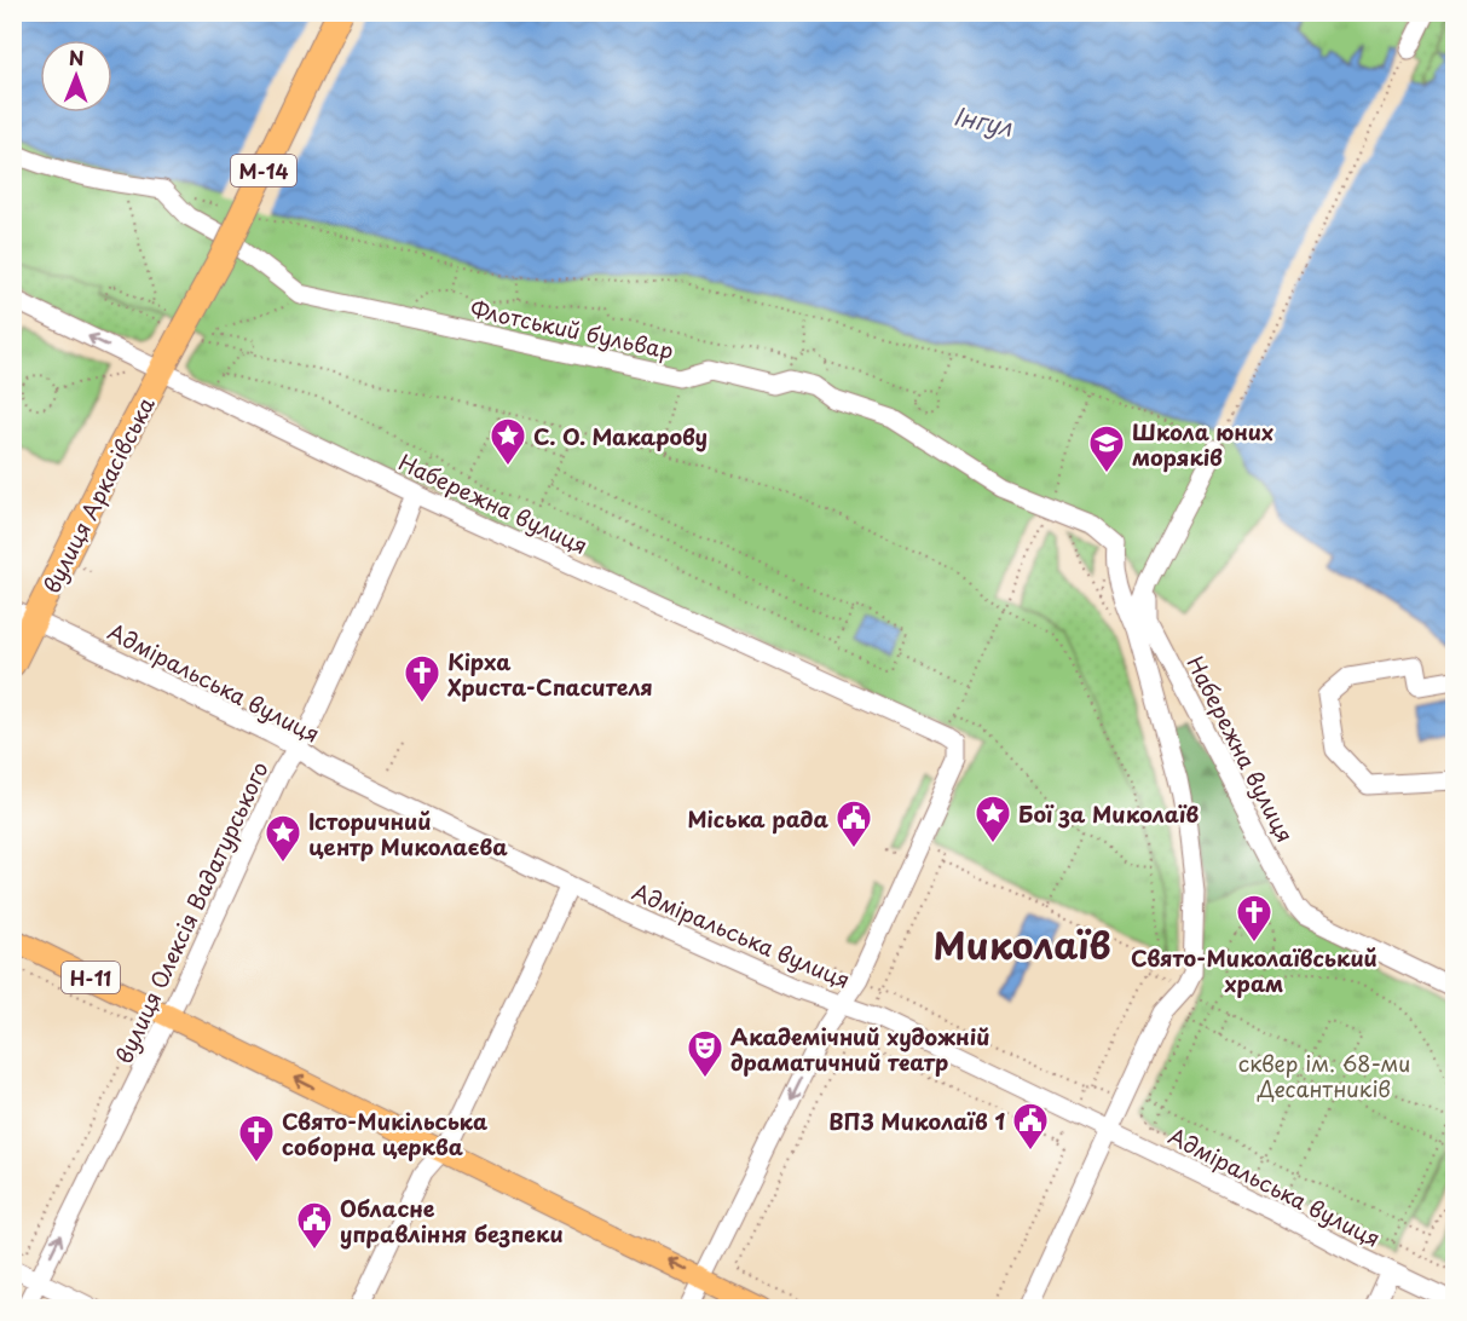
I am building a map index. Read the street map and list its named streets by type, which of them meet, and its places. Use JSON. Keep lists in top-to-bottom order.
{
  "streets": {
    "highway": ["М-14", "вулиця Аркасівська"],
    "main road": ["Н-11"],
    "street": [
      "Флотський бульвар",
      "Набережна вулиця",
      "Адміральська вулиця",
      "вулиця Олексія Вадатурського"
    ]
  },
  "crossings": [
    ["М-14", "вулиця Аркасівська"],
    ["вулиця Аркасівська", "Набережна вулиця"],
    ["вулиця Аркасівська", "Адміральська вулиця"],
    ["Набережна вулиця", "вулиця Олексія Вадатурського"],
    ["Адміральська вулиця", "вулиця Олексія Вадатурського"],
    ["вулиця Олексія Вадатурського", "Н-11"]
  ],
  "districts": ["Миколаїв"],
  "water": ["Інгул"],
  "parks": ["сквер ім. 68-ми Десантників"],
  "places": {
    "place": ["С. О. Макарову", "Бої за Миколаїв", "Історичний центр Миколаєва"],
    "school or university": ["Школа юних моряків"],
    "church": ["Кірха Христа-Спасителя", "Свято-Миколаївський храм", "Свято-Микільська соборна церква"],
    "public building": ["Міська рада", "ВПЗ Миколаїв 1", "Обласне управління безпеки"],
    "theatre": ["Академічний художній драматичний театр"]
  },
  "north": "top"
}
